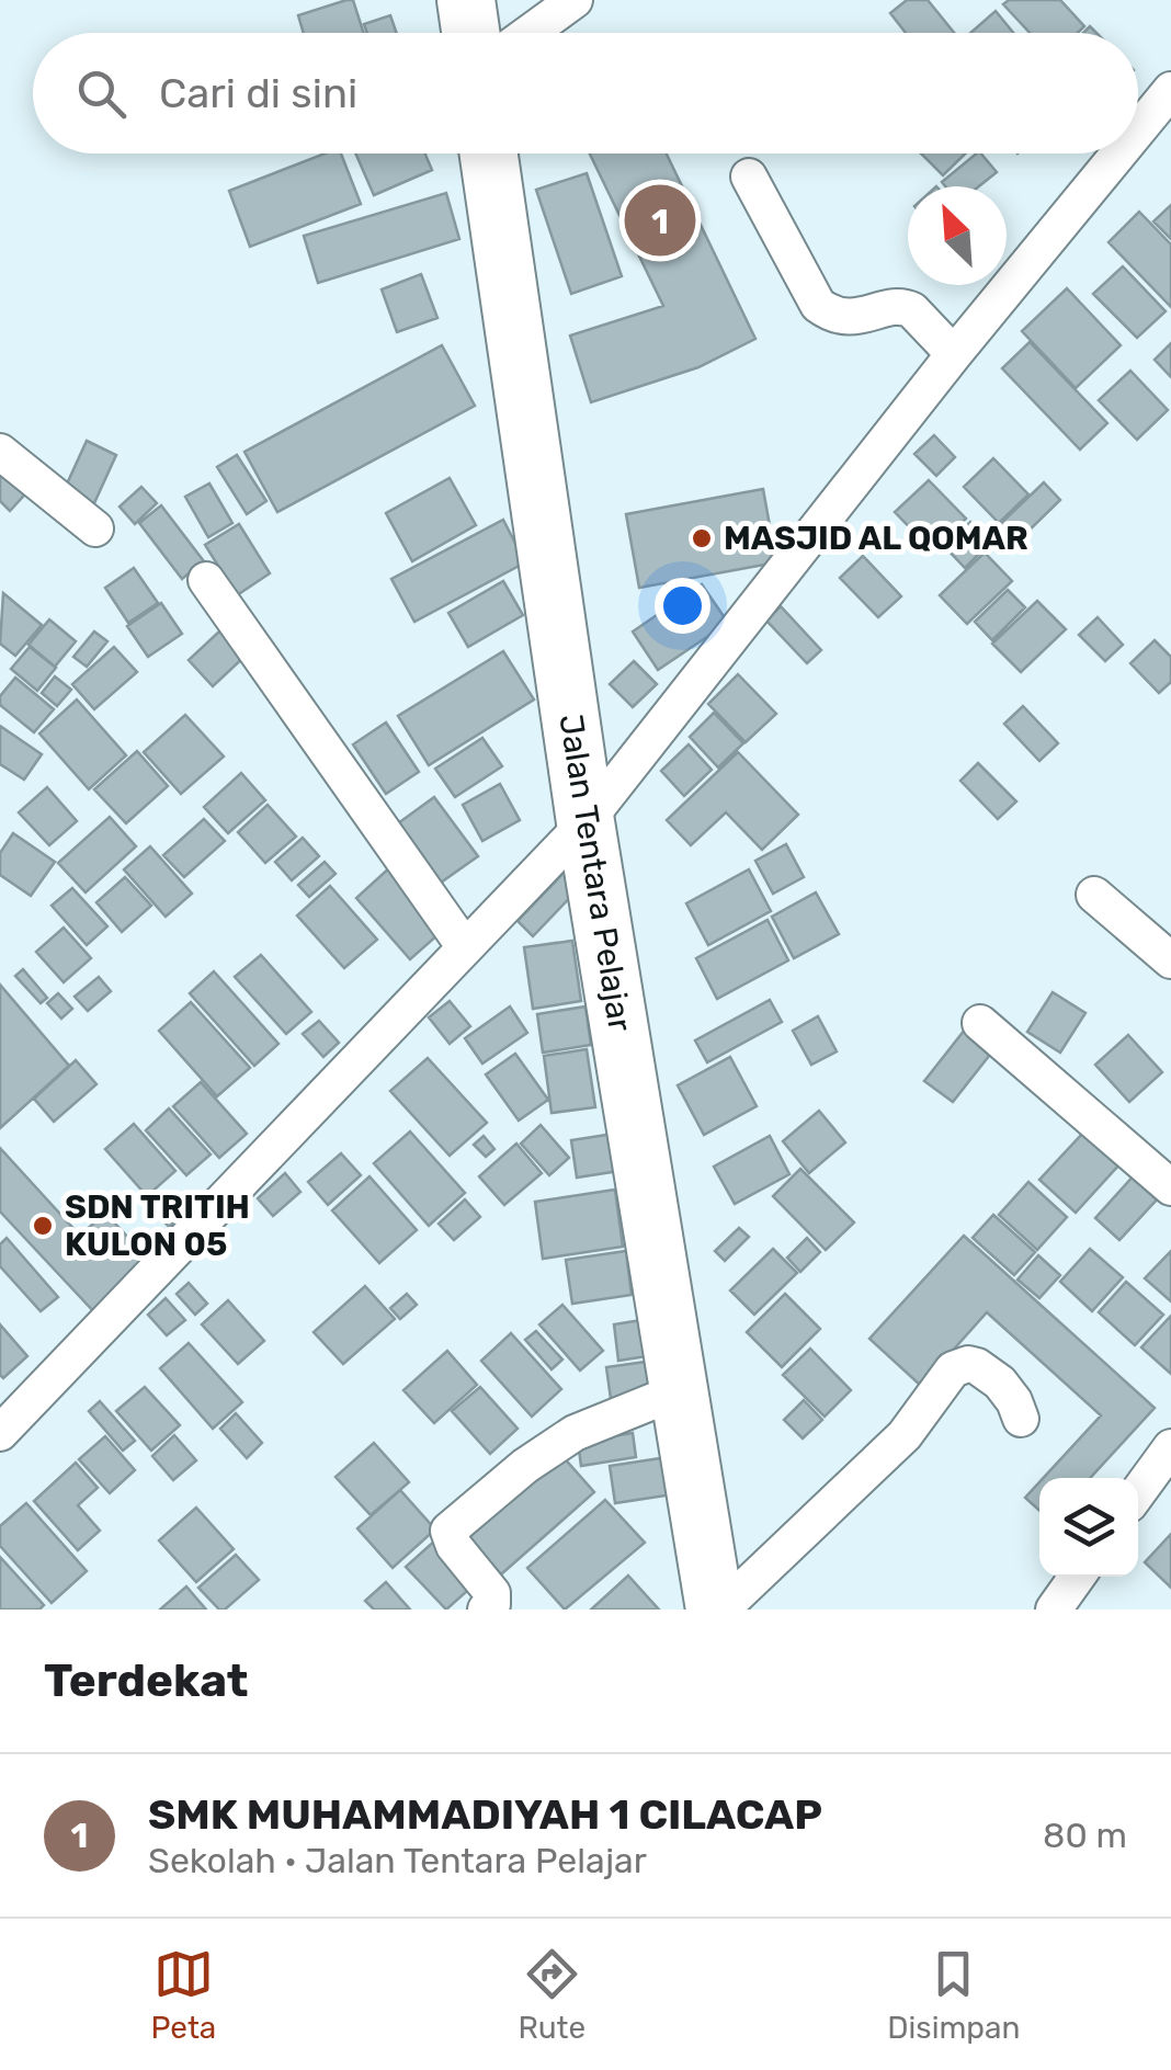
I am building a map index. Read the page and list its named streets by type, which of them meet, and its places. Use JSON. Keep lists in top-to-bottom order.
{
  "streets": {
    "highway": ["Jalan Tentara Pelajar"]
  },
  "places": ["MASJID AL QOMAR", "SDN TRITIH KULON 05"],
  "north": "top left",
  "page": {
    "search": "Cari di sini",
    "pins": "1",
    "heading": "Terdekat",
    "list": [
      {
        "mark": "1",
        "name": "SMK MUHAMMADIYAH 1 CILACAP",
        "note": "Sekolah · Jalan Tentara Pelajar",
        "value": "80 m"
      }
    ],
    "nav": ["Peta", "Rute", "Disimpan"]
  }
}
